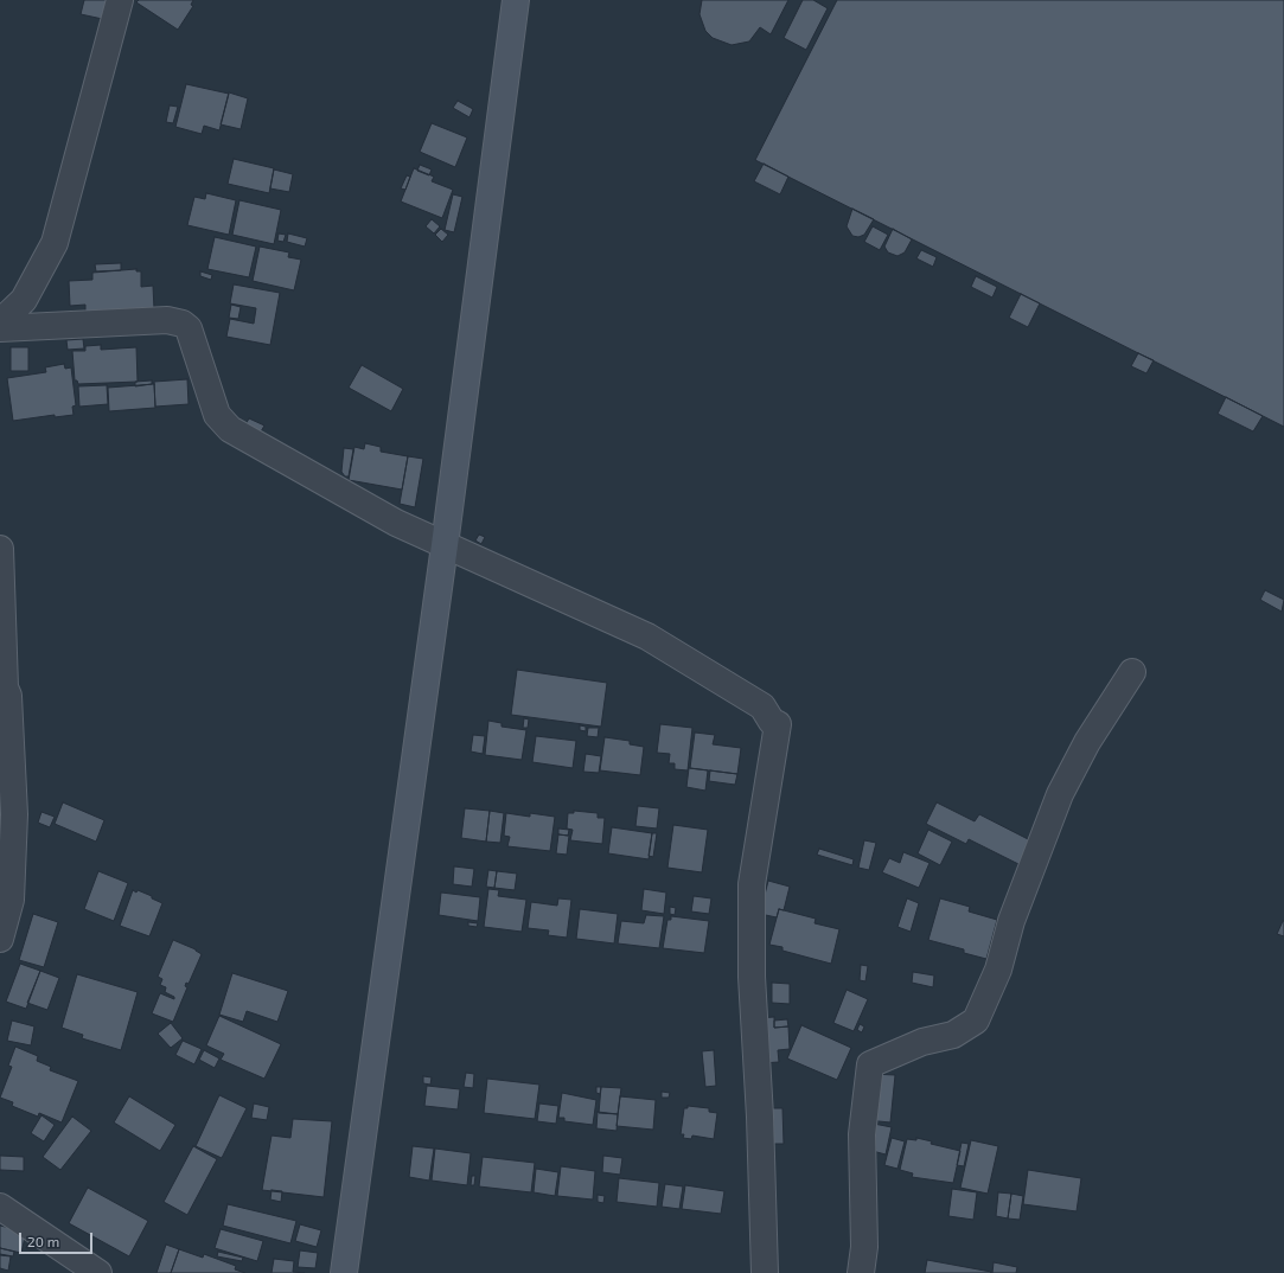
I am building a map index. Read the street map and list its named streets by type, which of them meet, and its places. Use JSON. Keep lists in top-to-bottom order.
{
  "scale_bar": "20 m"
}
